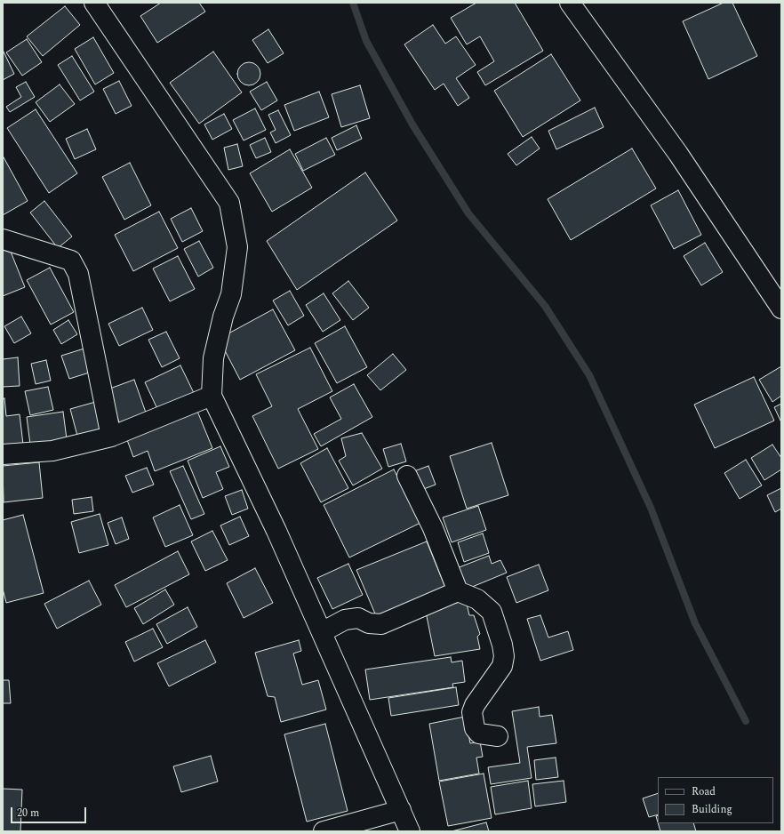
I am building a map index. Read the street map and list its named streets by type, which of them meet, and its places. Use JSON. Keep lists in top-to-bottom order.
{
  "legend": ["Road", "Building"],
  "scale_bar": "20 m"
}
